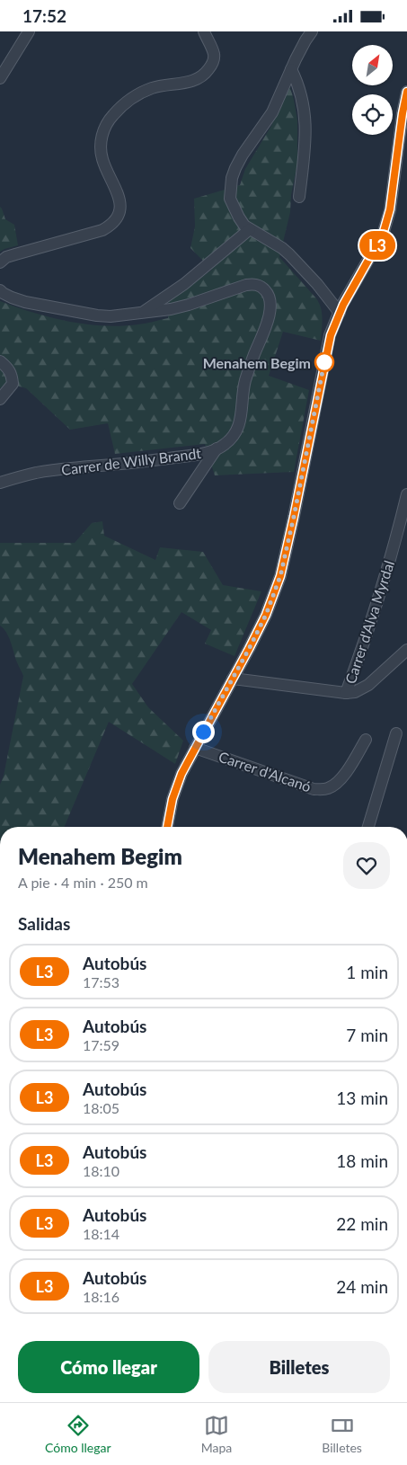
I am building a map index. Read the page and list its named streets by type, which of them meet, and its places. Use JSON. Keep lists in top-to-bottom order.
{
  "streets": {
    "street": ["Carrer de Willy Brandt", "Carrer d'Alva Myrdal", "Carrer d'Alcanó"]
  },
  "places": ["Menahem Begim"],
  "lines": ["bus line L3"],
  "north": "top right",
  "page": {
    "status": "17:52",
    "on_map": "L3",
    "heading": [
      ["Menahem Begim", "A pie · 4 min · 250 m"],
      "Salidas"
    ],
    "list": [
      {
        "mark": "L3",
        "name": "Autobús",
        "note": "17:53",
        "value": "1 min"
      },
      {
        "mark": "L3",
        "name": "Autobús",
        "note": "17:59",
        "value": "7 min"
      },
      {
        "mark": "L3",
        "name": "Autobús",
        "note": "18:05",
        "value": "13 min"
      },
      {
        "mark": "L3",
        "name": "Autobús",
        "note": "18:10",
        "value": "18 min"
      },
      {
        "mark": "L3",
        "name": "Autobús",
        "note": "18:14",
        "value": "22 min"
      },
      {
        "mark": "L3",
        "name": "Autobús",
        "note": "18:16",
        "value": "24 min"
      }
    ],
    "buttons": ["Cómo llegar", "Billetes"],
    "tabs": ["Cómo llegar", "Mapa", "Billetes"]
  }
}
